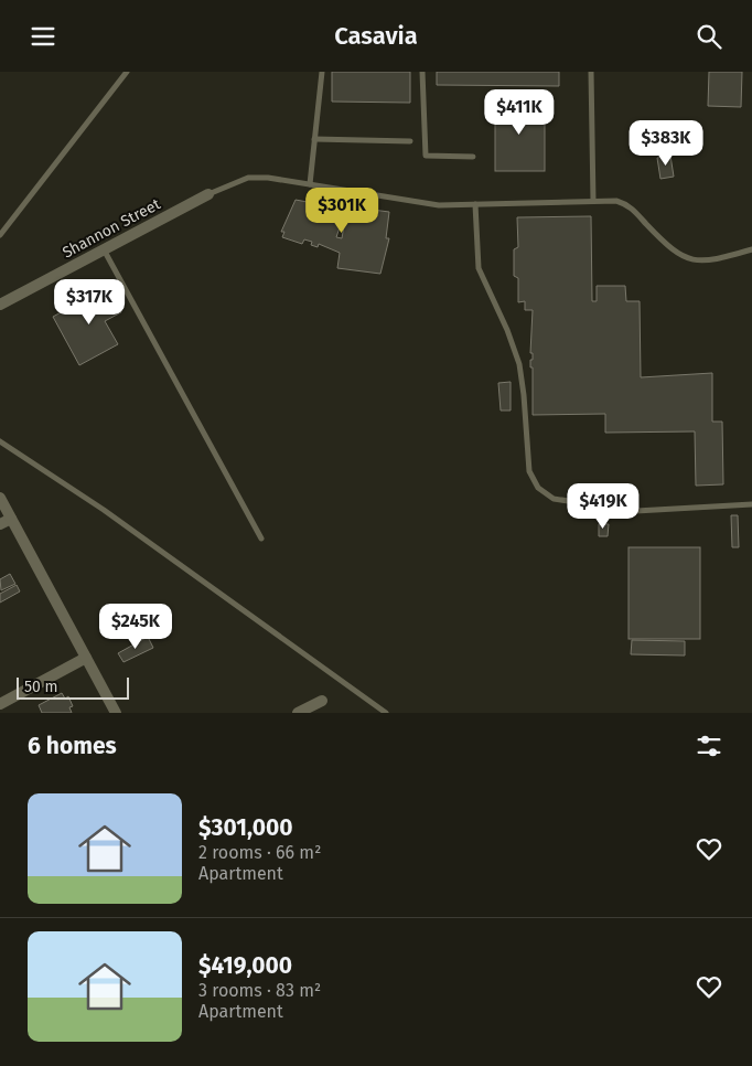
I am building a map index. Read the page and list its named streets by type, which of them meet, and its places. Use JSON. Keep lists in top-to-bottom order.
{
  "streets": {
    "street": ["Shannon Street"]
  },
  "scale_bar": "50 m",
  "page": {
    "header": "Casavia",
    "price": [
      "$411K",
      "$383K",
      "$301K",
      "$317K",
      "$419K",
      "$245K"
    ],
    "scale": "50 m",
    "heading": "6 homes",
    "list": [
      {
        "name": "$301,000",
        "note": "2 rooms · 66 m² · Apartment"
      },
      {
        "name": "$419,000",
        "note": "3 rooms · 83 m² · Apartment"
      }
    ]
  }
}
